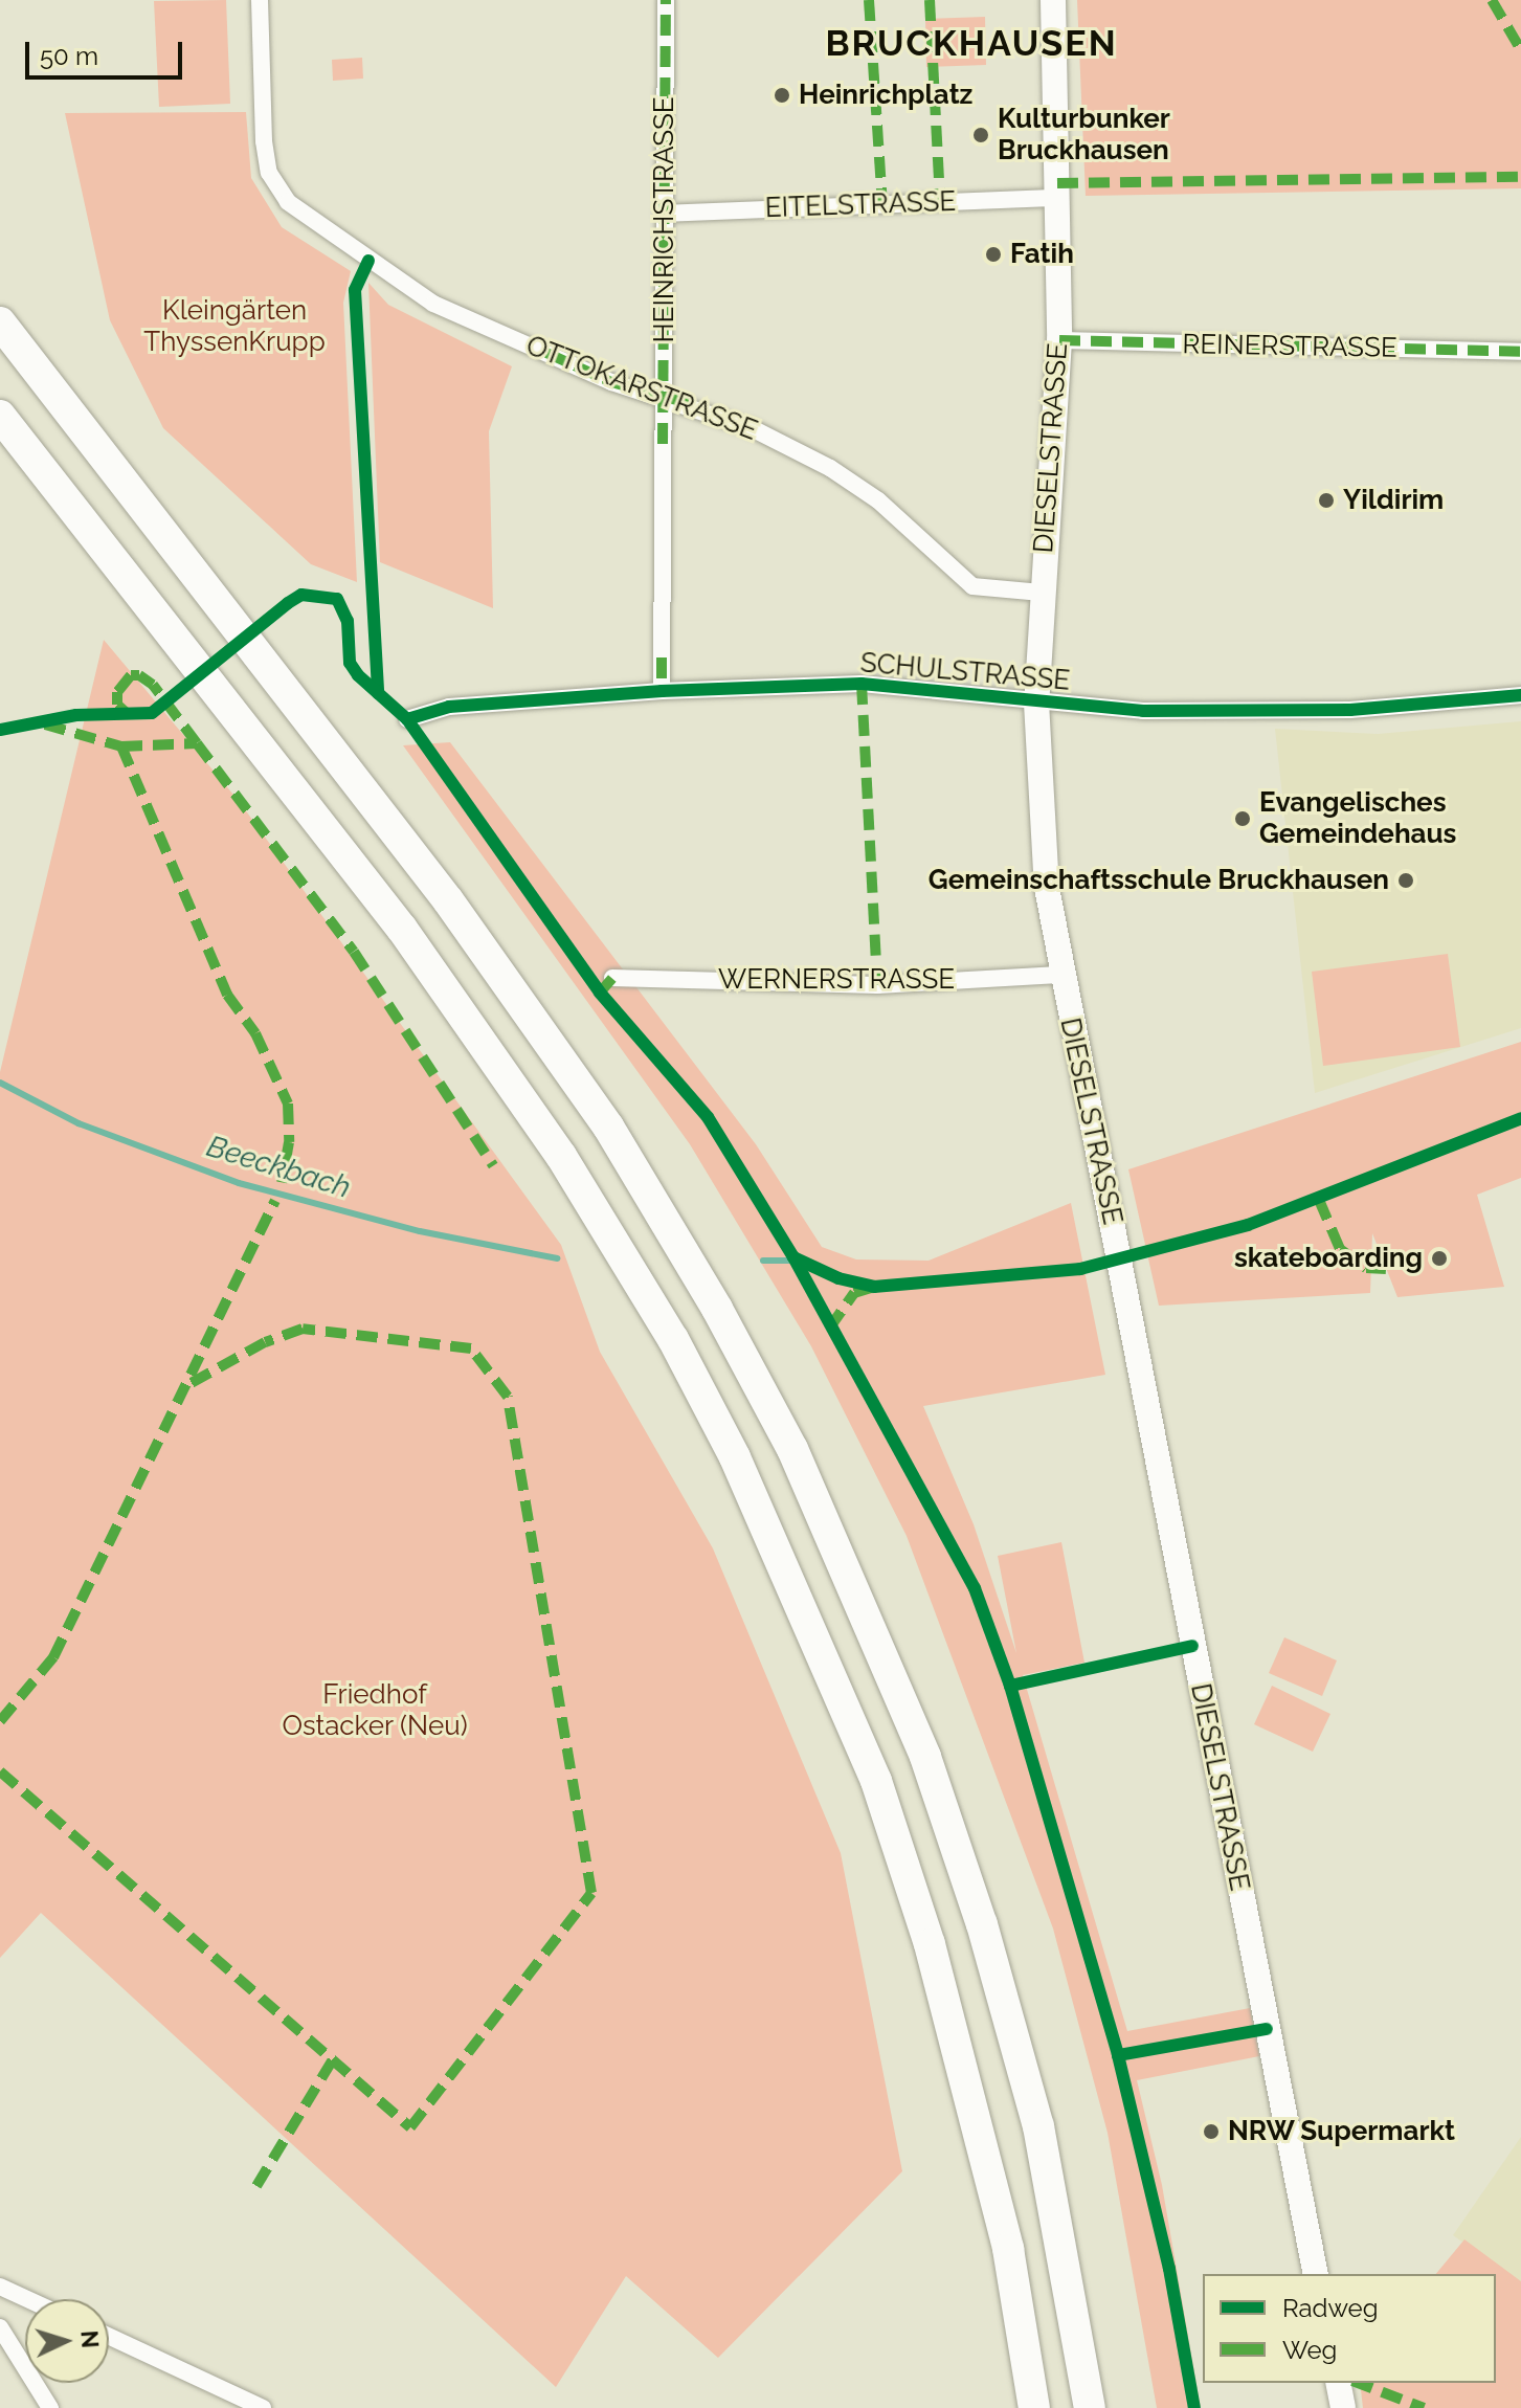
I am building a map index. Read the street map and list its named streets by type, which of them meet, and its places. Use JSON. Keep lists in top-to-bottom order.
{
  "streets": {
    "street": [
      "EITELSTRASSE",
      "HEINRICHSTRASSE",
      "REINERSTRASSE",
      "OTTOKARSTRASSE",
      "DIESELSTRASSE",
      "SCHULSTRASSE",
      "WERNERSTRASSE"
    ]
  },
  "crossings": [
    ["EITELSTRASSE", "HEINRICHSTRASSE"],
    ["EITELSTRASSE", "DIESELSTRASSE"],
    ["HEINRICHSTRASSE", "OTTOKARSTRASSE"],
    ["HEINRICHSTRASSE", "SCHULSTRASSE"],
    ["REINERSTRASSE", "DIESELSTRASSE"],
    ["OTTOKARSTRASSE", "DIESELSTRASSE"],
    ["DIESELSTRASSE", "SCHULSTRASSE"],
    ["DIESELSTRASSE", "WERNERSTRASSE"]
  ],
  "districts": ["BRUCKHAUSEN"],
  "water": ["Beeckbach"],
  "parks": ["Kleingärten ThyssenKrupp", "Friedhof Ostacker (Neu)"],
  "places": [
    "Heinrichplatz",
    "Kulturbunker Bruckhausen",
    "Fatih",
    "Yildirim",
    "Evangelisches Gemeindehaus",
    "Gemeinschaftsschule Bruckhausen",
    "skateboarding",
    "NRW Supermarkt"
  ],
  "legend": ["Radweg", "Weg"],
  "scale_bar": "50 m",
  "north": "right"
}
